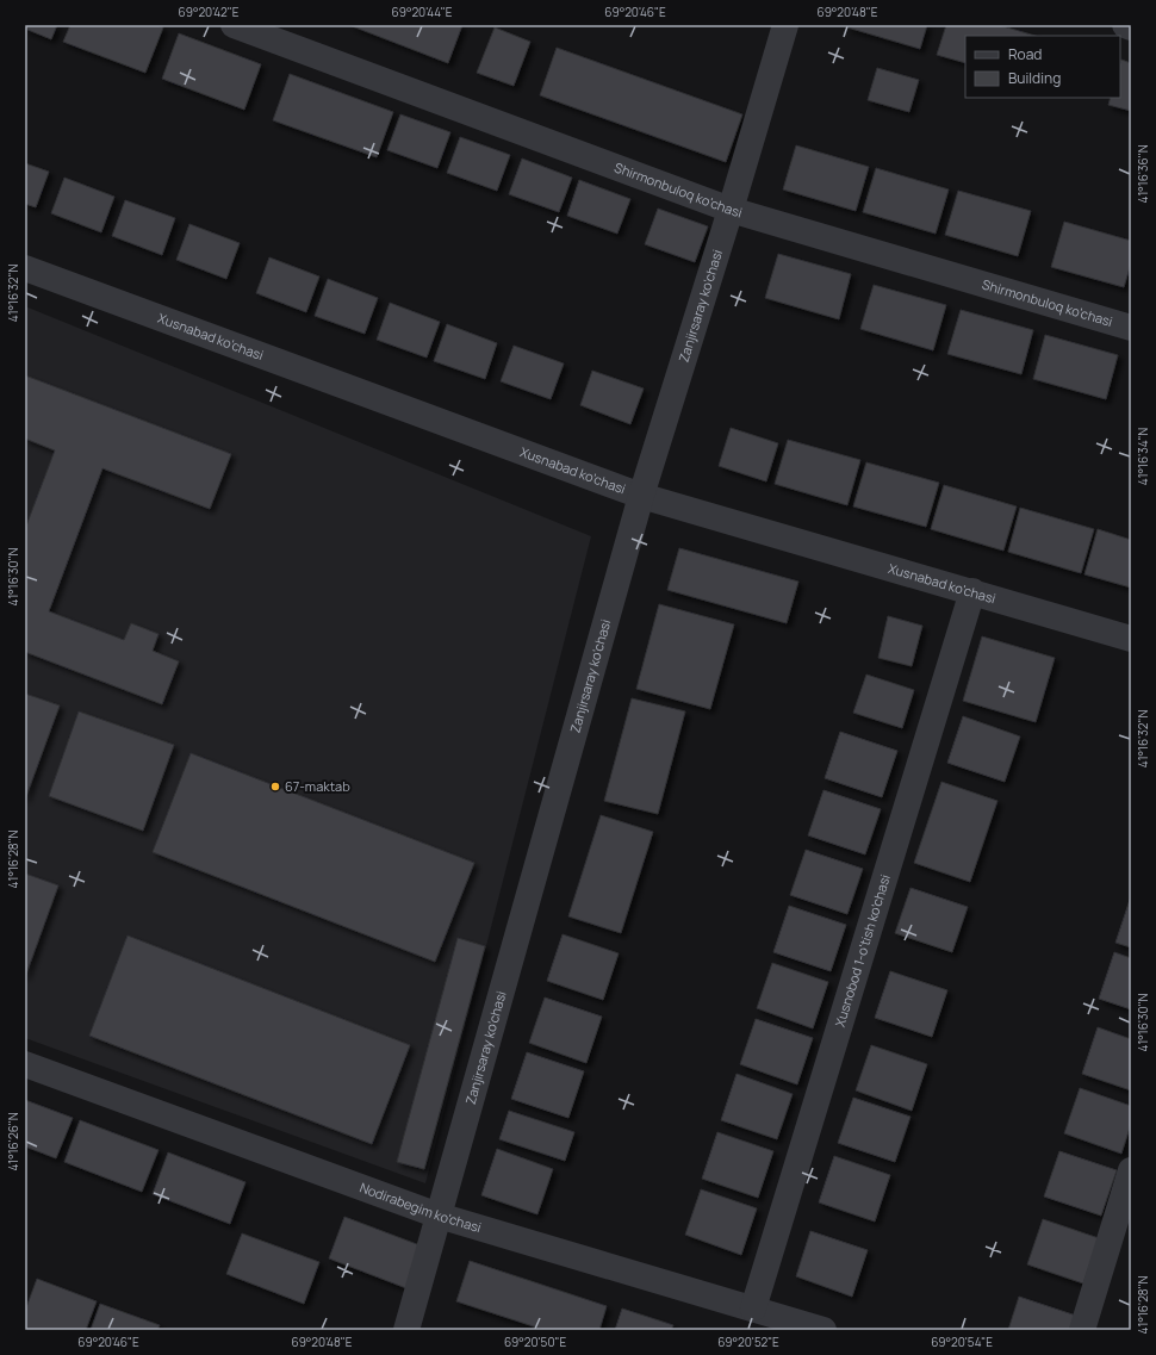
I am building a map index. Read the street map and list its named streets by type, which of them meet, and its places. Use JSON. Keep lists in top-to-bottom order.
{
  "streets": {
    "street": [
      "Shirmonbuloq ko'chasi",
      "Zanjirsaray ko'chasi",
      "Xusnabad ko'chasi",
      "Xusnobod 1-o'tish ko'chasi",
      "Nodirabegim ko'chasi"
    ]
  },
  "crossings": [
    ["Shirmonbuloq ko'chasi", "Zanjirsaray ko'chasi"],
    ["Zanjirsaray ko'chasi", "Xusnabad ko'chasi"],
    ["Zanjirsaray ko'chasi", "Nodirabegim ko'chasi"],
    ["Xusnabad ko'chasi", "Xusnobod 1-o'tish ko'chasi"],
    ["Xusnobod 1-o'tish ko'chasi", "Nodirabegim ko'chasi"]
  ],
  "places": ["67-maktab"],
  "legend": ["Road", "Building"],
  "coordinates": [
    "69°20'42\"E",
    "69°20'44\"E",
    "69°20'46\"E",
    "69°20'48\"E",
    "41°16'36\"N",
    "41°16'32\"N",
    "41°16'34\"N",
    "41°16'30\"N",
    "41°16'28\"N",
    "41°16'26\"N",
    "69°20'50\"E",
    "69°20'52\"E",
    "69°20'54\"E"
  ]
}
